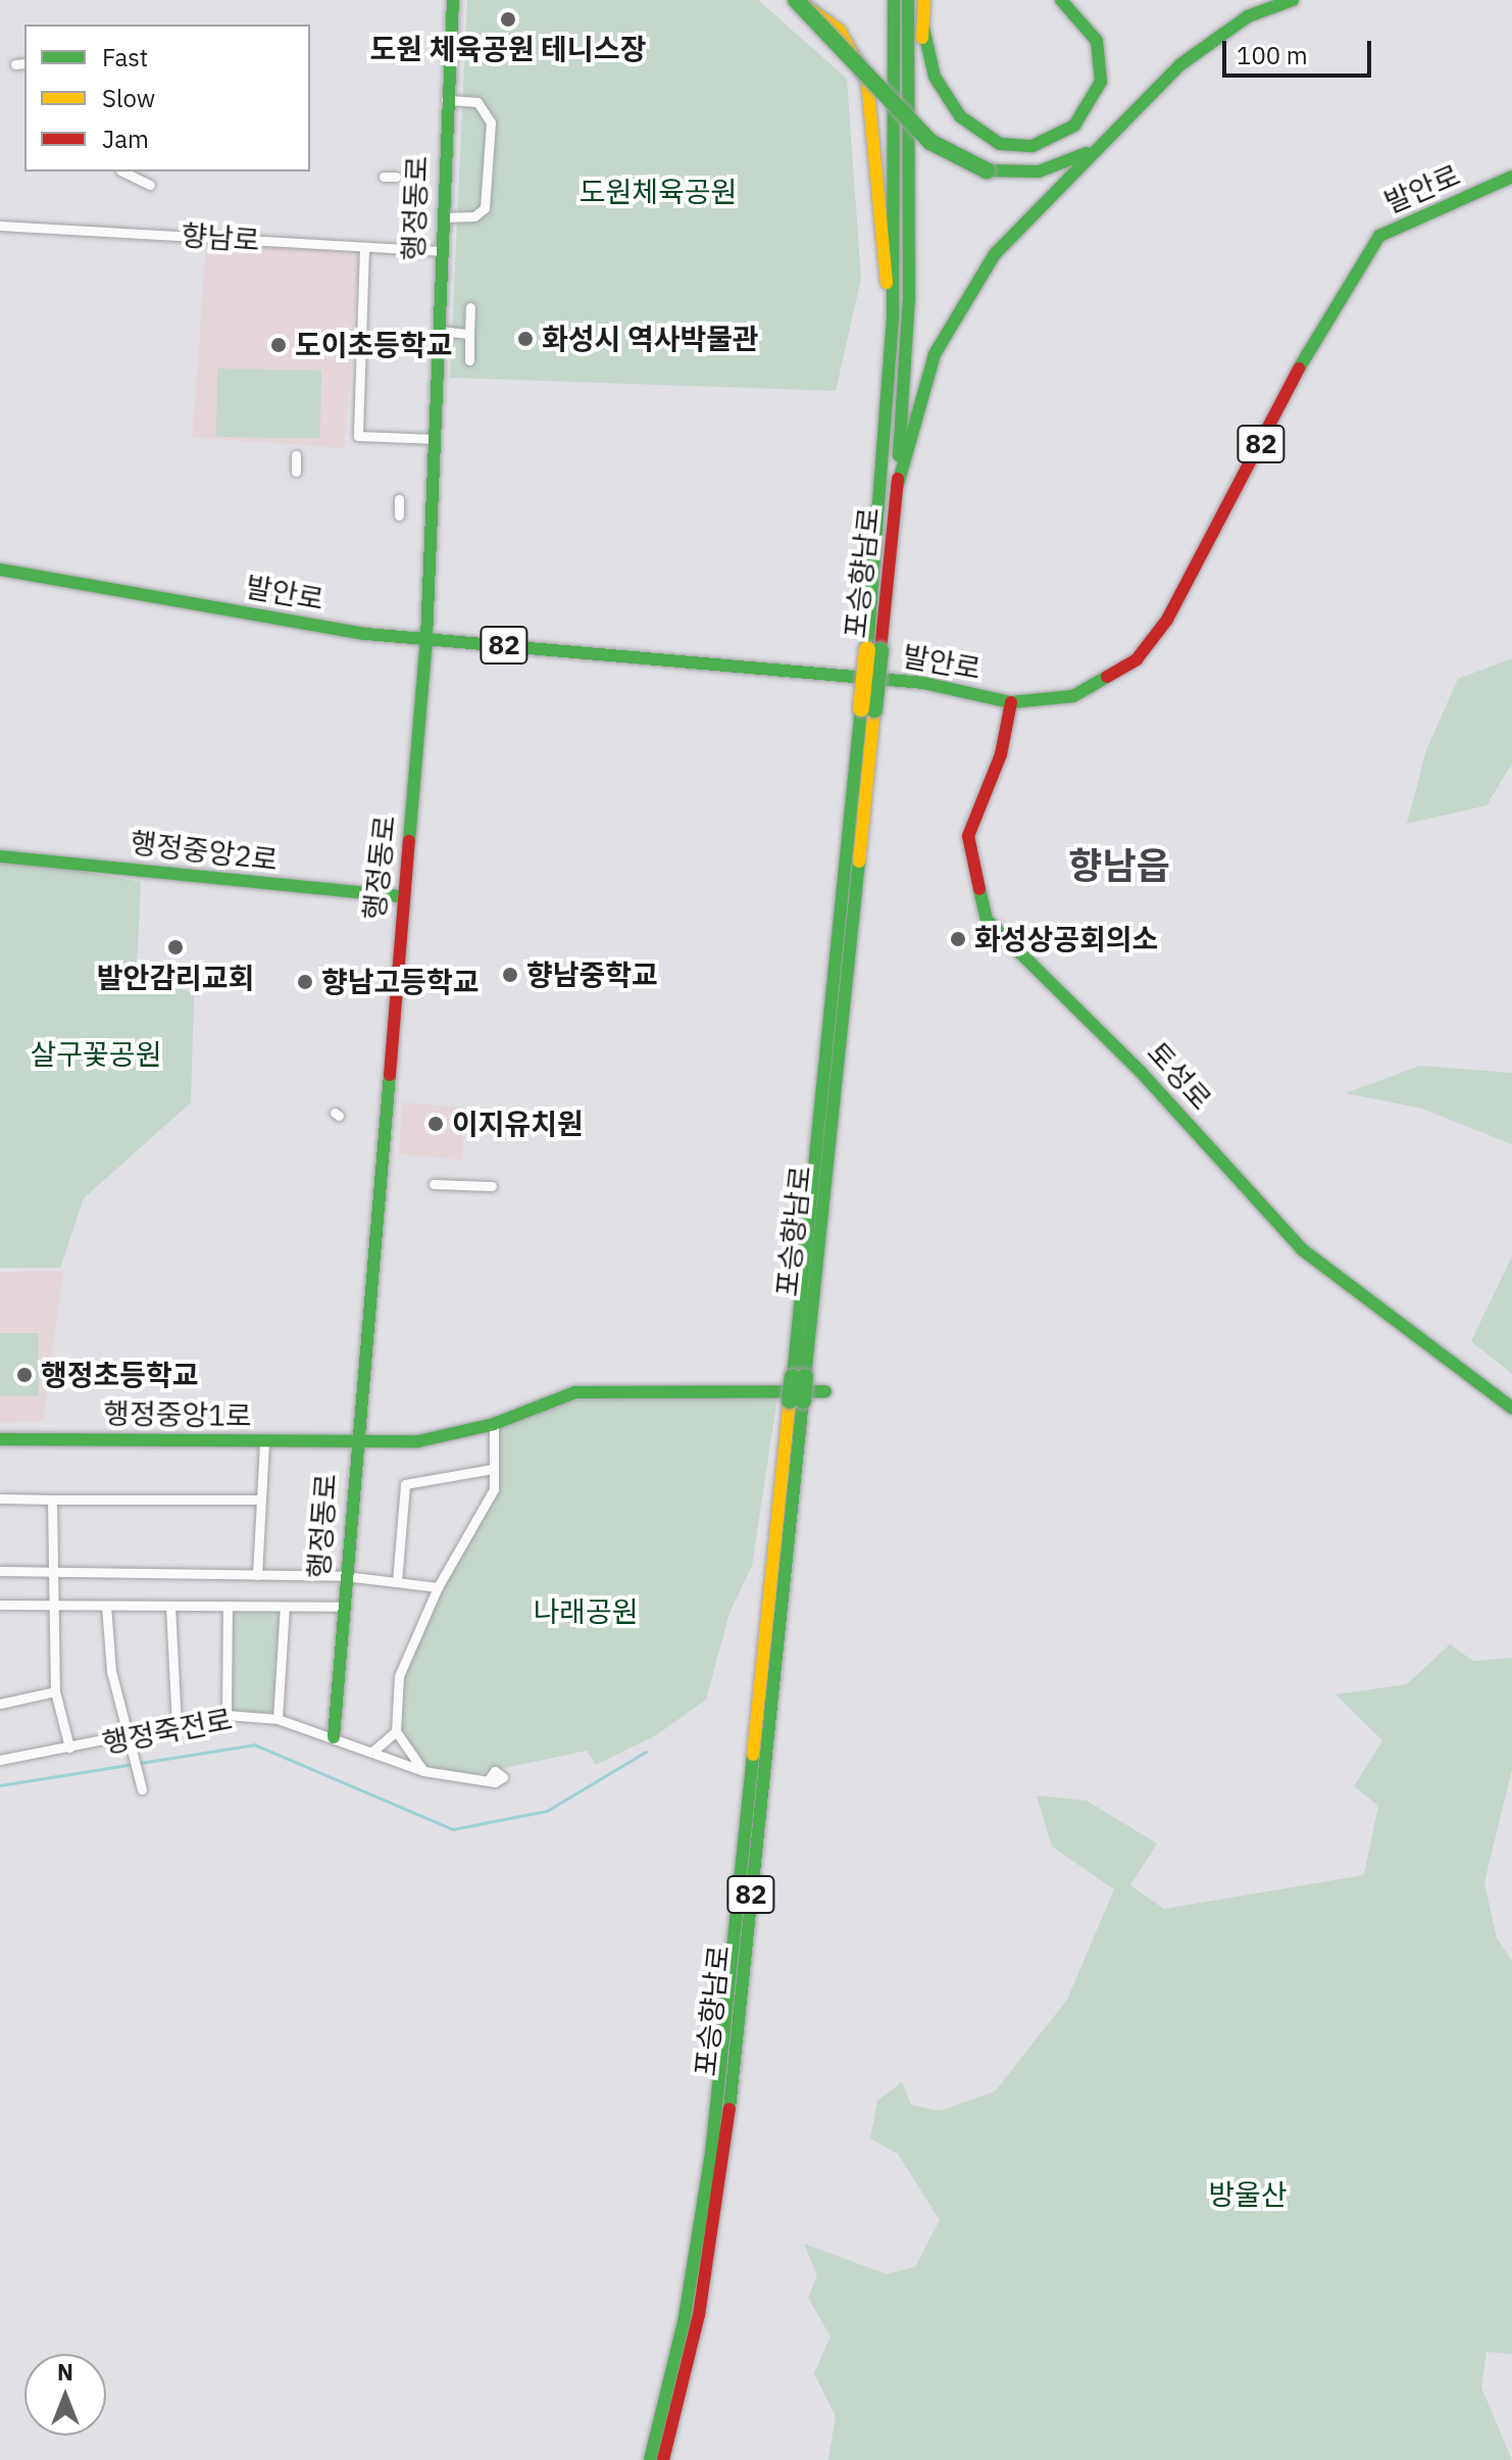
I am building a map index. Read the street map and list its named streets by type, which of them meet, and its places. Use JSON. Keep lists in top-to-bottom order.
{
  "streets": {
    "main road": [
      "발안로",
      "행정동로",
      "82",
      "포승향남로",
      "행정중앙2로",
      "토성로",
      "행정중앙1로"
    ],
    "street": ["향남로", "행정죽전로"]
  },
  "crossings": [
    ["발안로", "행정동로"],
    ["발안로", "토성로"],
    ["행정동로", "향남로"],
    ["행정동로", "행정중앙2로"],
    ["행정동로", "행정중앙1로"],
    ["행정동로", "행정죽전로"]
  ],
  "districts": ["향남읍"],
  "parks": [
    "도원체육공원",
    "살구꽃공원",
    "나래공원",
    "방울산"
  ],
  "places": [
    "도원 체육공원 테니스장",
    "화성시 역사박물관",
    "도이초등학교",
    "화성상공회의소",
    "발안감리교회",
    "향남중학교",
    "향남고등학교",
    "이지유치원",
    "행정초등학교"
  ],
  "legend": ["Fast", "Slow", "Jam"],
  "scale_bar": "100 m",
  "north": "top"
}
